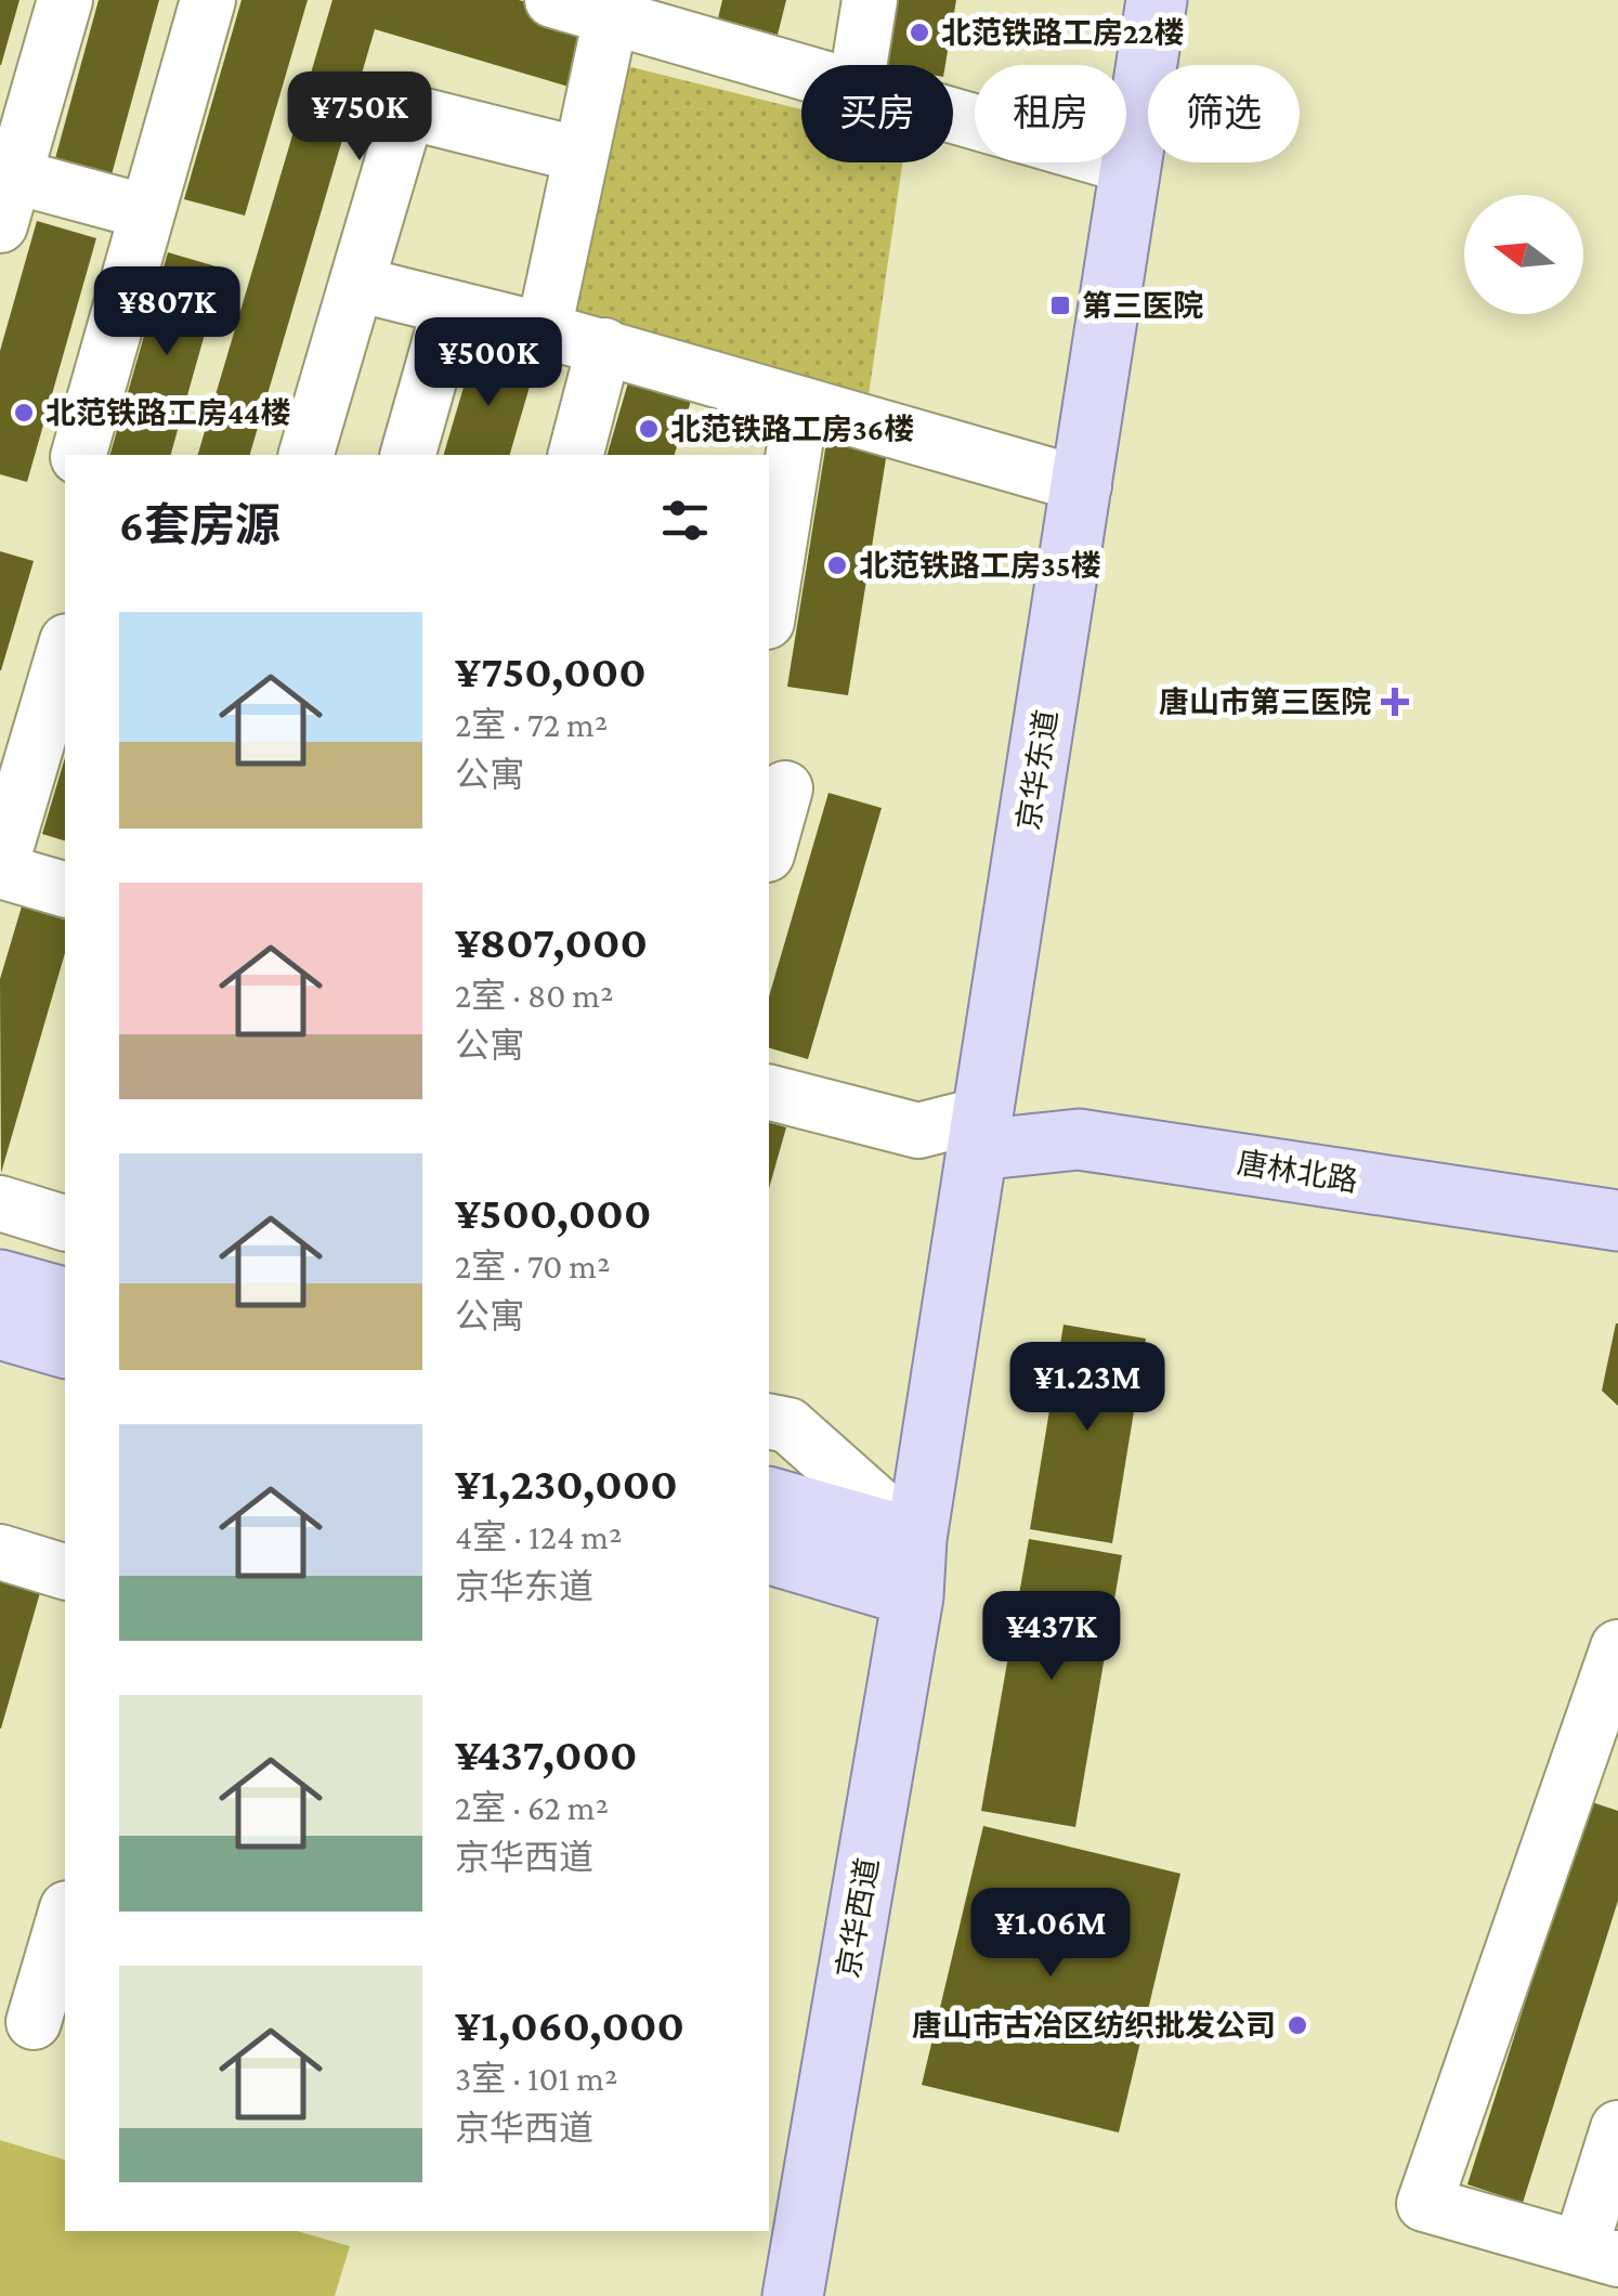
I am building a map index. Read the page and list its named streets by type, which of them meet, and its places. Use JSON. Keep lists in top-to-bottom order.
{
  "streets": {
    "main road": ["京华东道", "唐林北路", "京华西道"]
  },
  "crossings": [
    ["京华东道", "唐林北路"],
    ["京华东道", "京华西道"]
  ],
  "places": {
    "other": [
      "北范铁路工房22楼",
      "北范铁路工房44楼",
      "北范铁路工房36楼",
      "北范铁路工房35楼",
      "唐山市古冶区纺织批发公司"
    ],
    "transit": ["第三医院"],
    "health": ["唐山市第三医院"]
  },
  "north": "left",
  "page": {
    "chip": ["买房", "租房", "筛选"],
    "price": [
      "¥750K",
      "¥807K",
      "¥500K",
      "¥1.23M",
      "¥437K",
      "¥1.06M"
    ],
    "heading": "6套房源",
    "list": [
      {
        "name": "¥750,000",
        "note": "2室 · 72 m² · 公寓"
      },
      {
        "name": "¥807,000",
        "note": "2室 · 80 m² · 公寓"
      },
      {
        "name": "¥500,000",
        "note": "2室 · 70 m² · 公寓"
      },
      {
        "name": "¥1,230,000",
        "note": "4室 · 124 m² · 京华东道"
      },
      {
        "name": "¥437,000",
        "note": "2室 · 62 m² · 京华西道"
      },
      {
        "name": "¥1,060,000",
        "note": "3室 · 101 m² · 京华西道"
      }
    ]
  }
}
